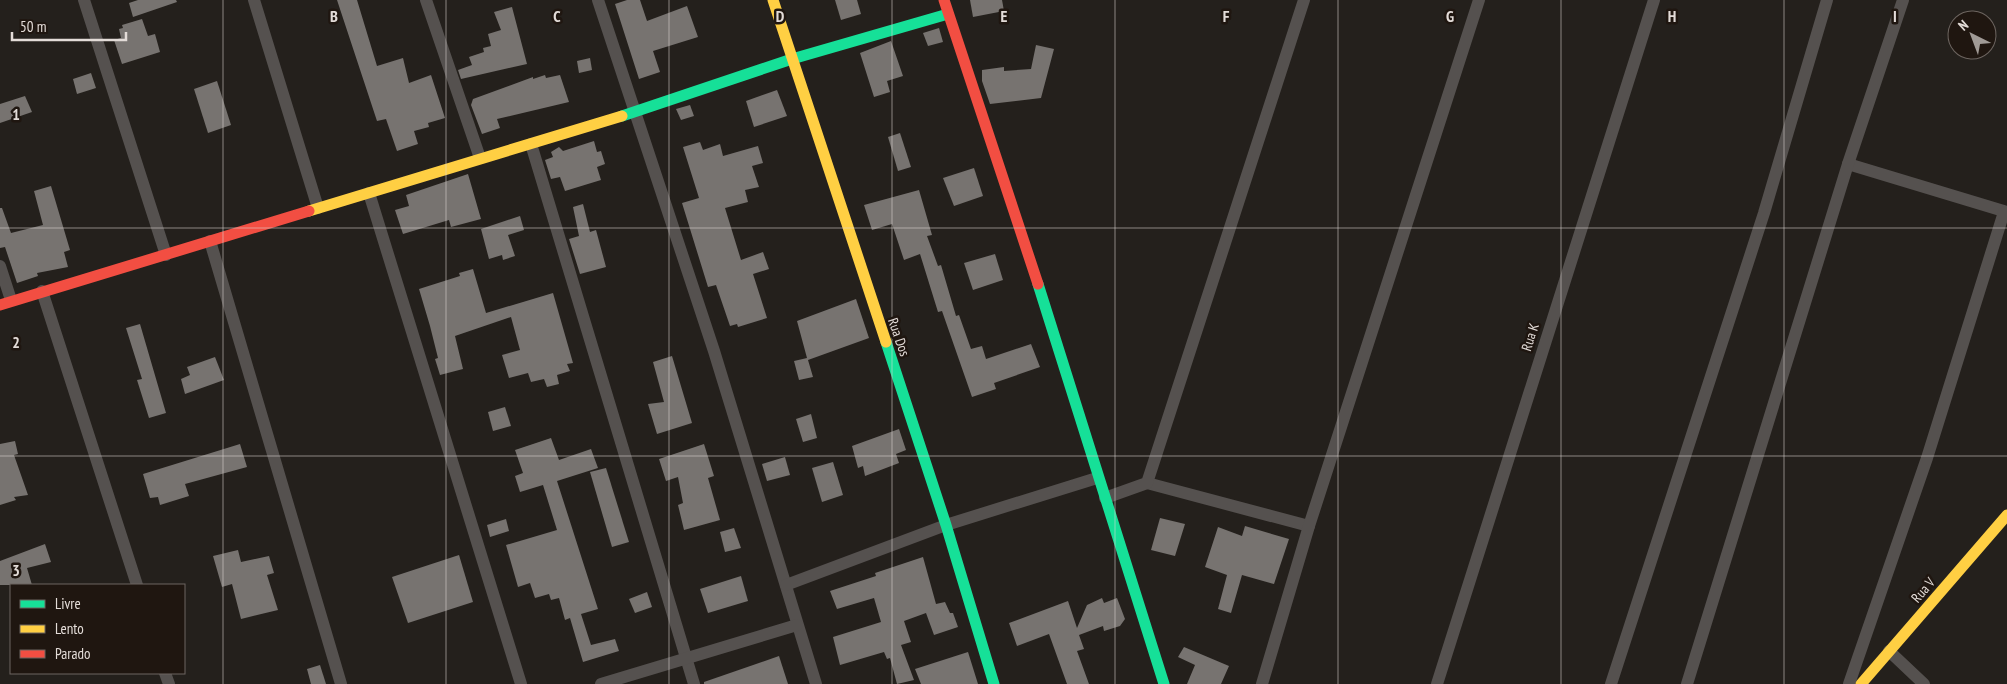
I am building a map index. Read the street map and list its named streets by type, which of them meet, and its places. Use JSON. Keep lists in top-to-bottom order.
{
  "streets": {
    "street": ["Rua Dos", "Rua K", "Rua V"]
  },
  "legend": ["Livre", "Lento", "Parado"],
  "scale_bar": "50 m",
  "north": "top left",
  "grid": {
    "columns": [
      "B",
      "C",
      "D",
      "E",
      "F",
      "G",
      "H",
      "I"
    ],
    "rows": ["1", "2", "3"]
  }
}
